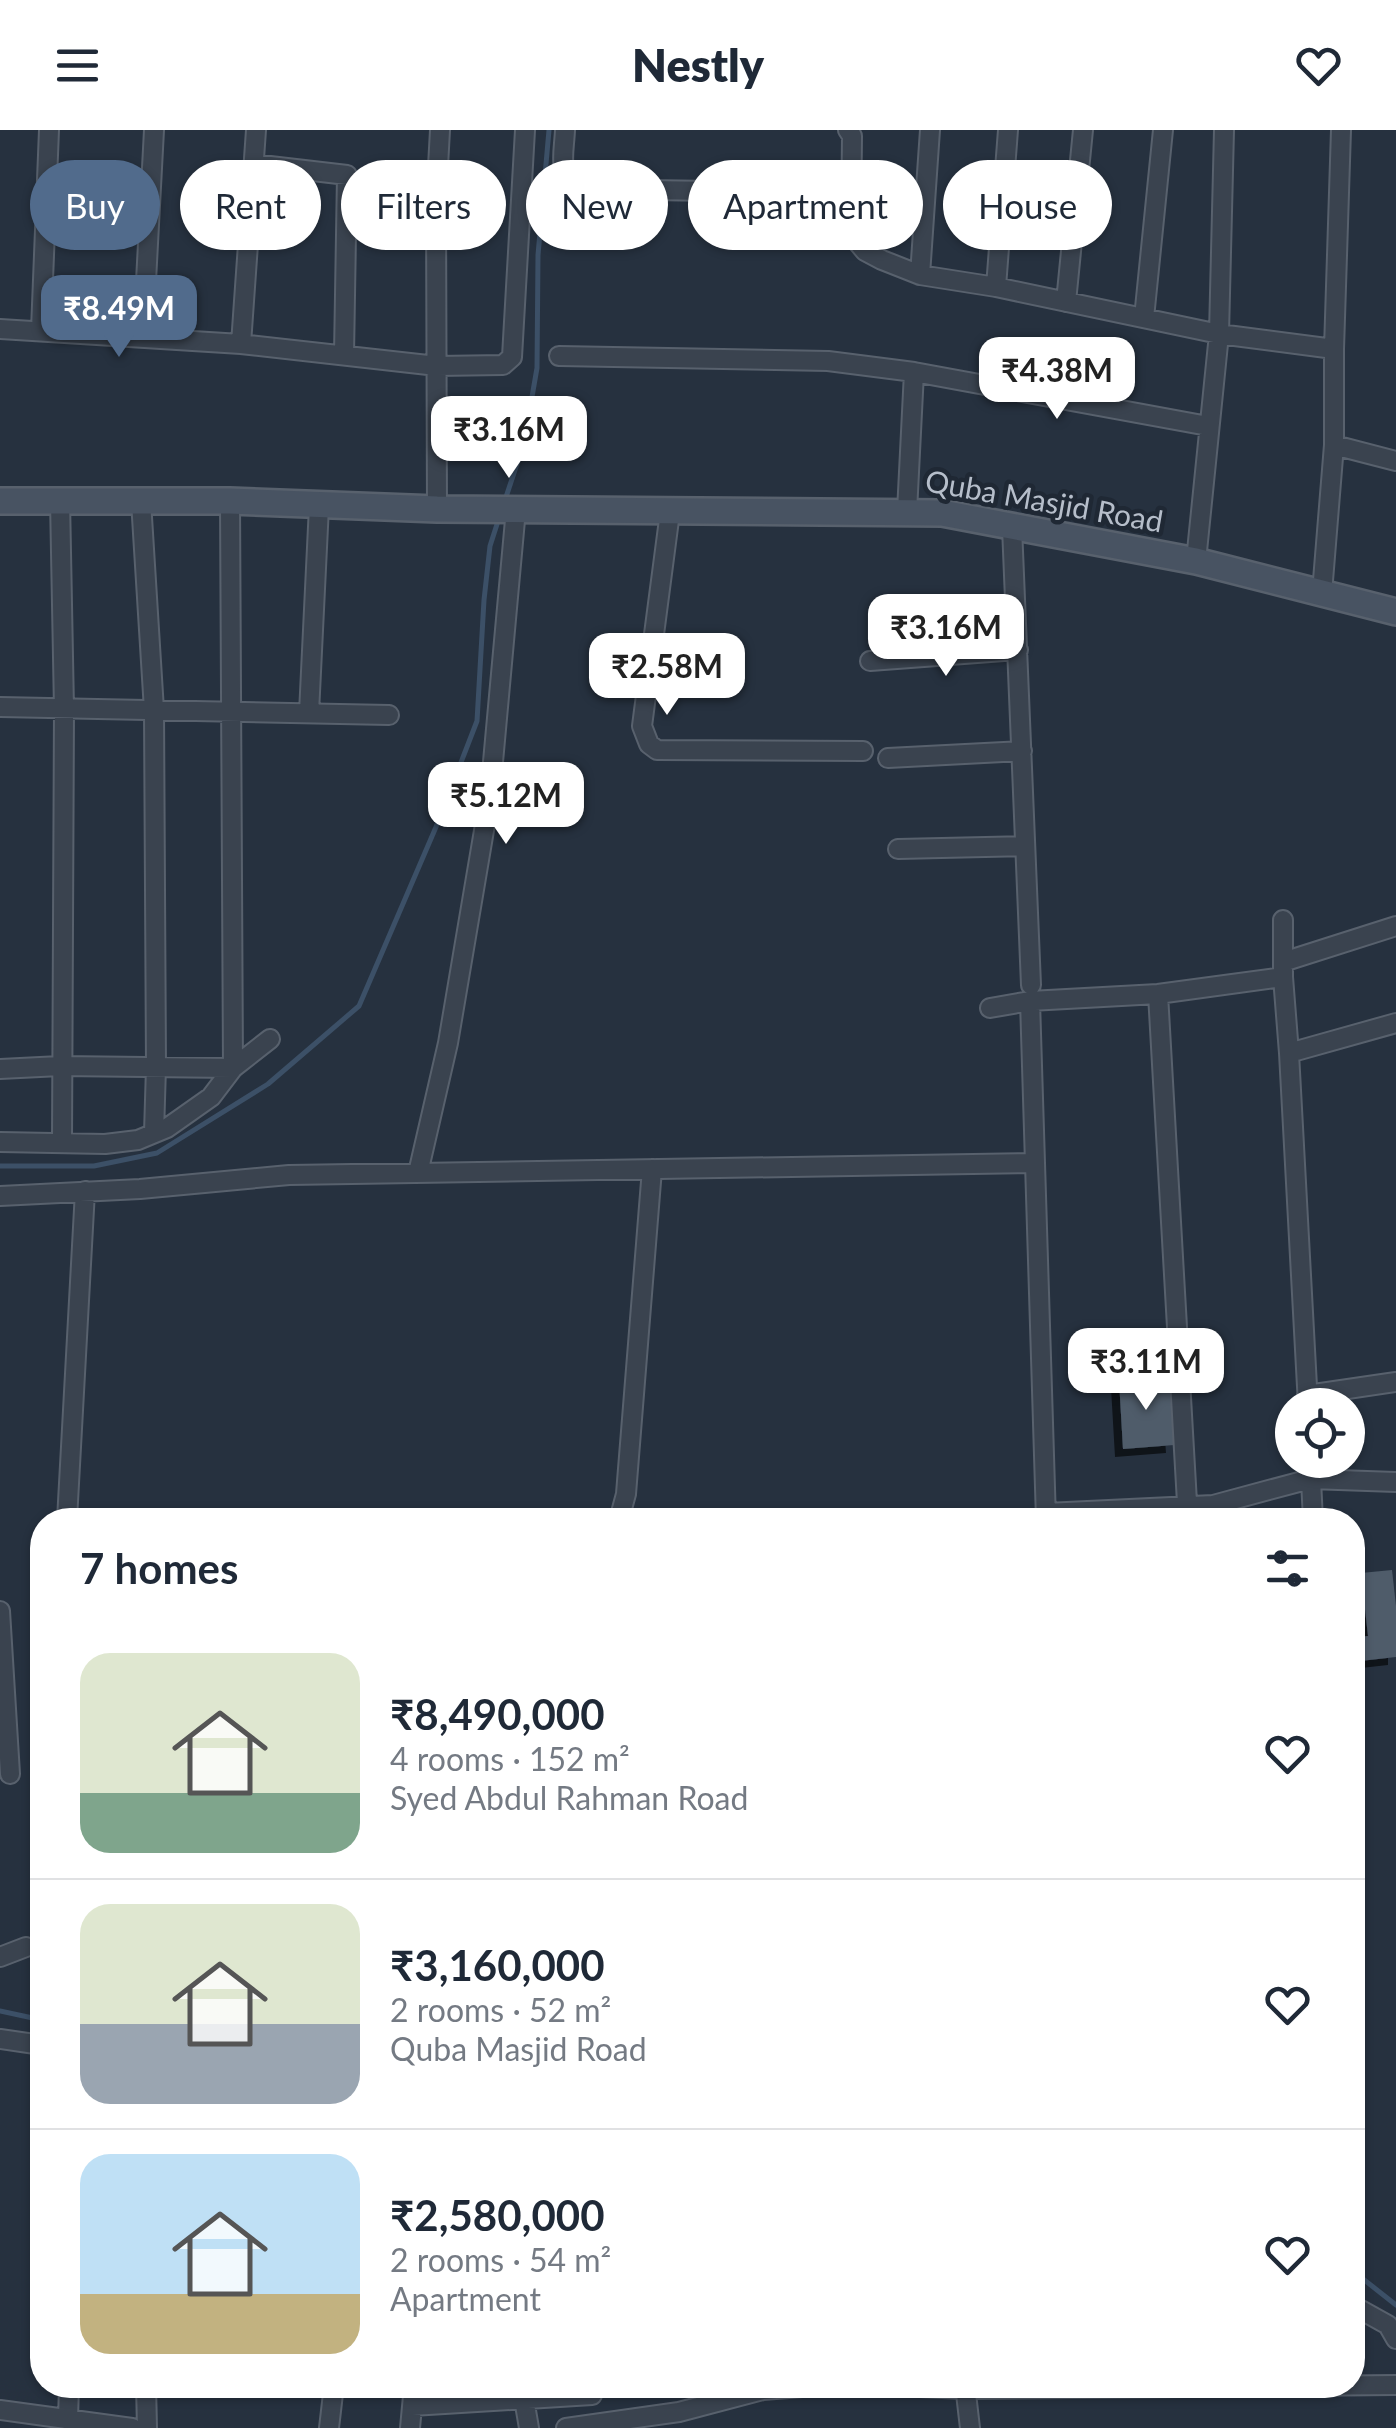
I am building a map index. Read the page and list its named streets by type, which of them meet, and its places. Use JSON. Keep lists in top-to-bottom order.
{
  "streets": {
    "street": ["Quba Masjid Road"]
  },
  "page": {
    "header": "Nestly",
    "chip": [
      "Buy",
      "Rent",
      "Filters",
      "New",
      "Apartment",
      "House"
    ],
    "price": [
      "₹8.49M",
      "₹4.38M",
      "₹3.16M",
      "₹3.16M",
      "₹2.58M",
      "₹5.12M",
      "₹3.11M"
    ],
    "heading": "7 homes",
    "list": [
      {
        "name": "₹8,490,000",
        "note": "4 rooms · 152 m² · Syed Abdul Rahman Road"
      },
      {
        "name": "₹3,160,000",
        "note": "2 rooms · 52 m² · Quba Masjid Road"
      },
      {
        "name": "₹2,580,000",
        "note": "2 rooms · 54 m² · Apartment"
      }
    ]
  }
}
